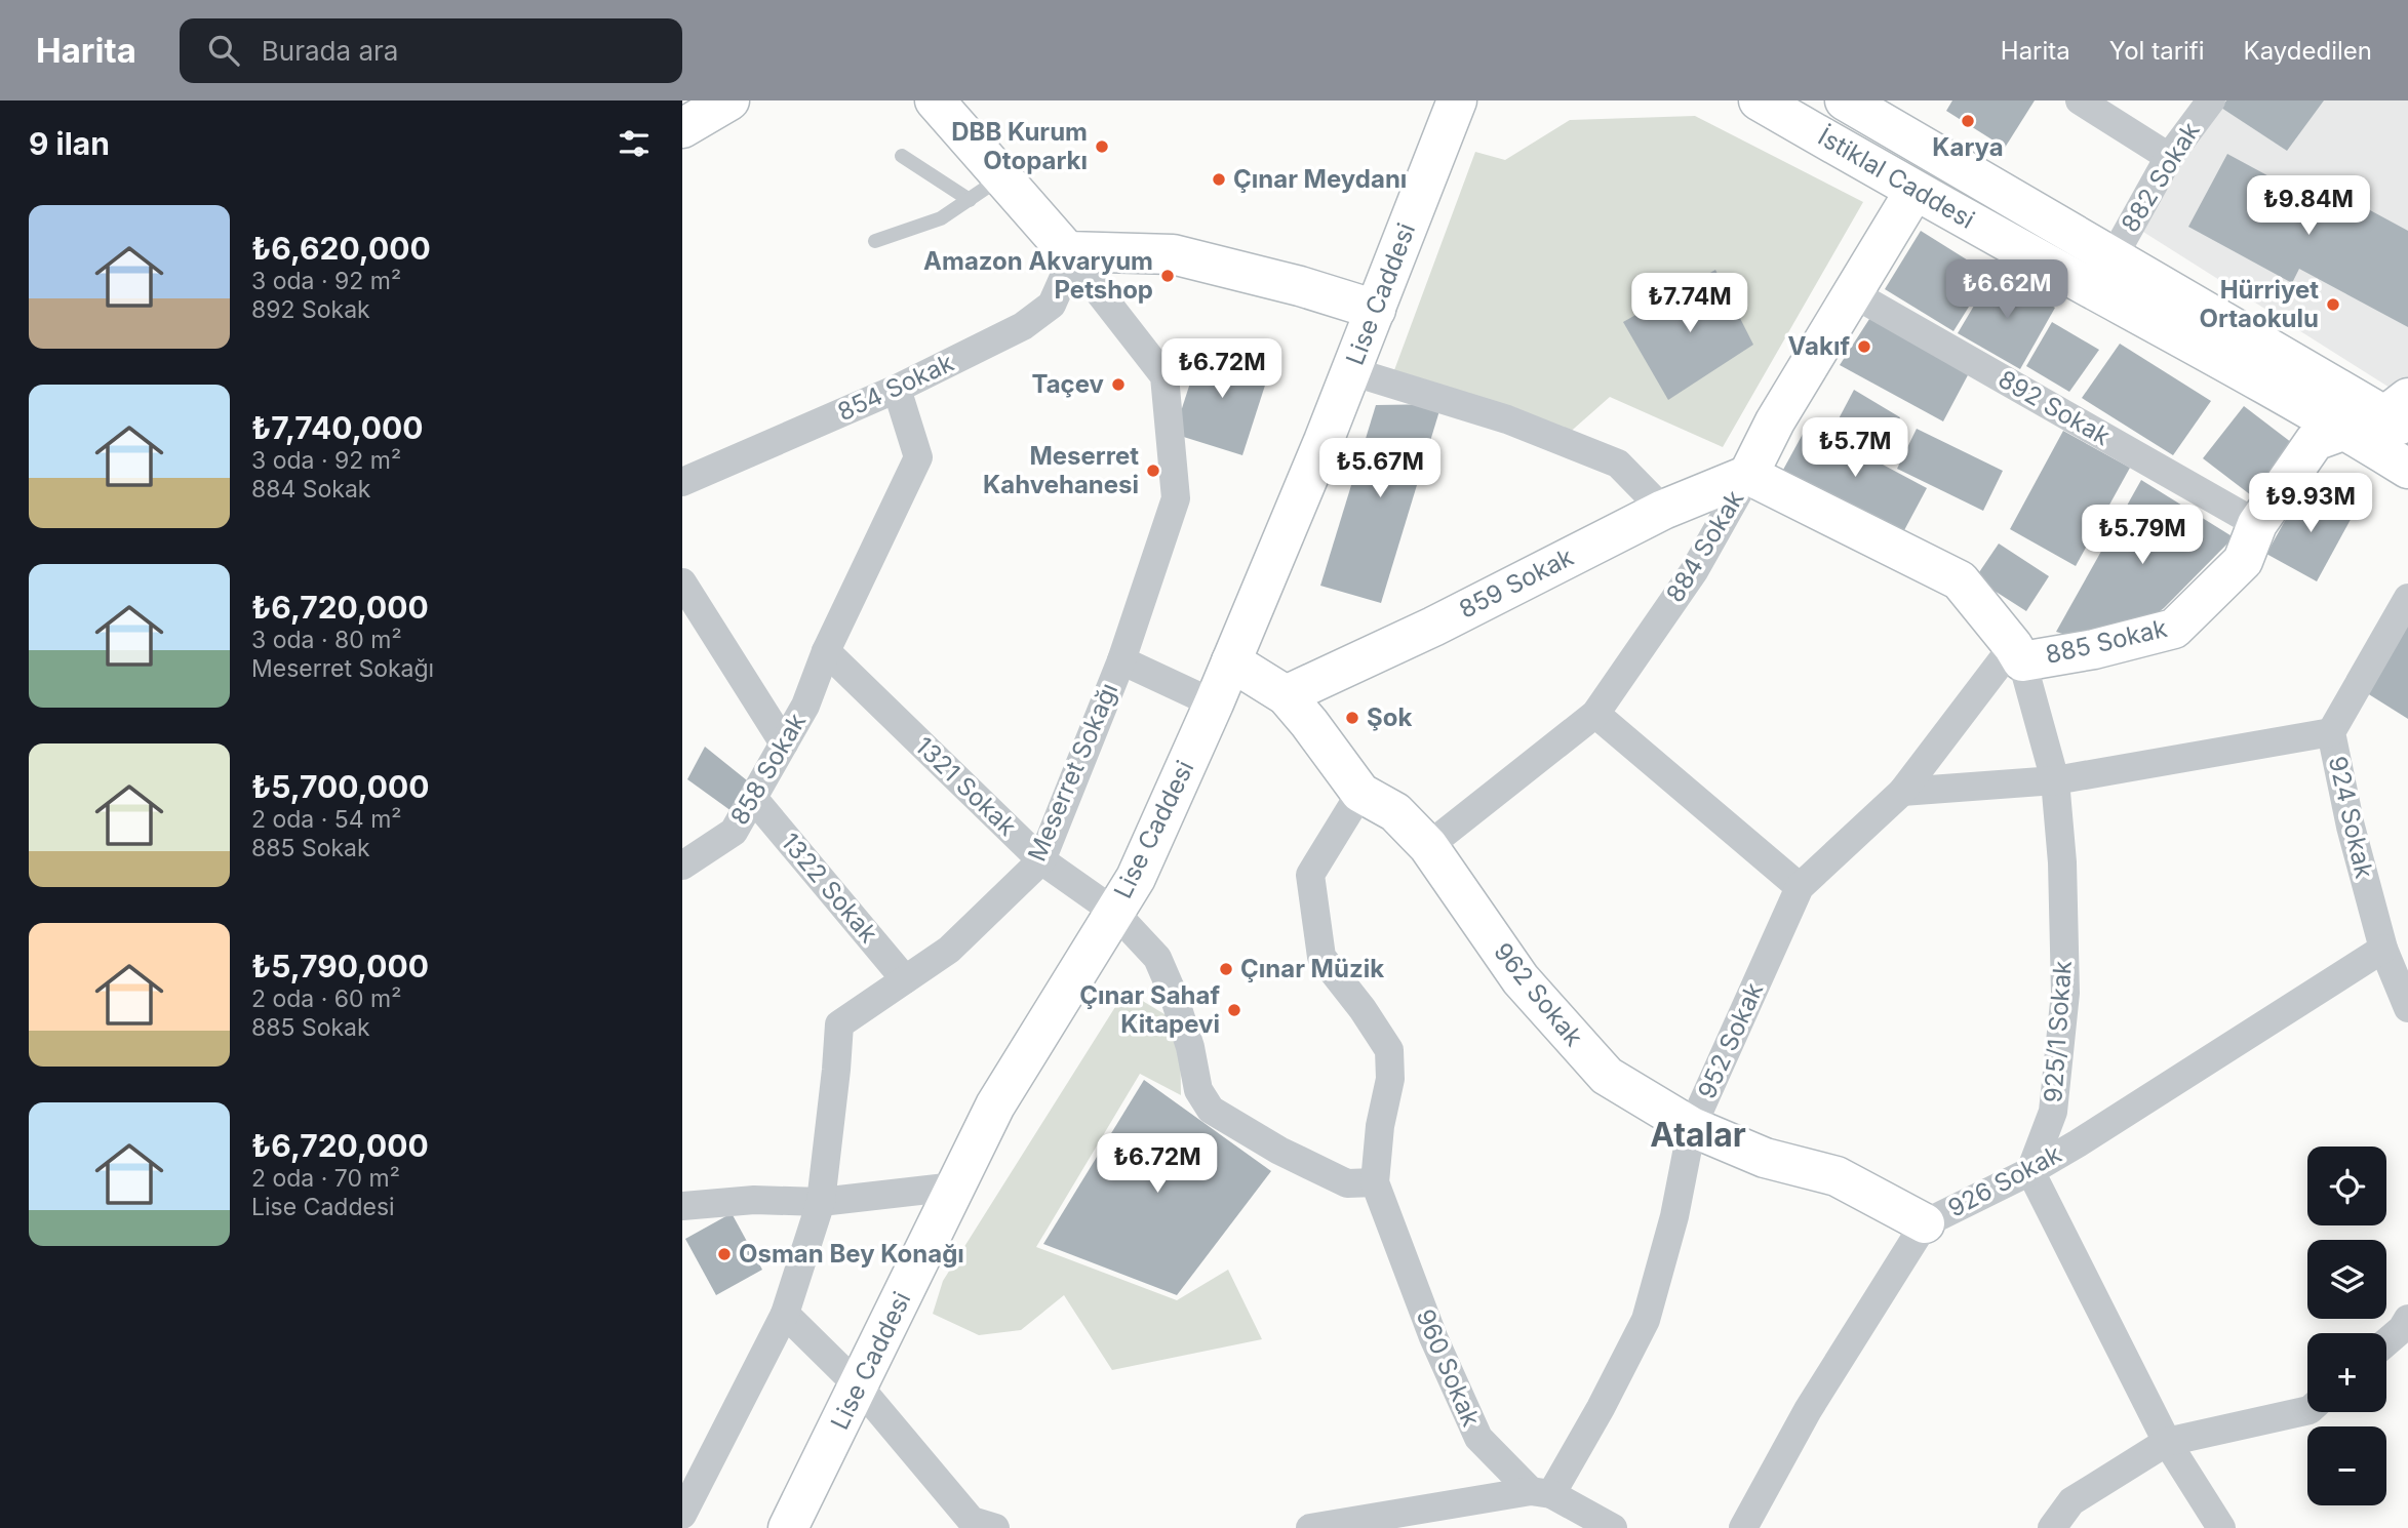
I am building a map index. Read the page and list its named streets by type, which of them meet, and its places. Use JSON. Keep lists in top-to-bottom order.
{
  "streets": {
    "main road": [
      "İstiklal Caddesi",
      "Lise Caddesi",
      "884 Sokak",
      "859 Sokak",
      "885 Sokak",
      "962 Sokak"
    ],
    "street": [
      "882 Sokak",
      "854 Sokak",
      "892 Sokak",
      "858 Sokak",
      "Meserret Sokağı",
      "1321 Sokak",
      "924 Sokak",
      "1322 Sokak",
      "925/1 Sokak",
      "952 Sokak",
      "926 Sokak",
      "960 Sokak"
    ]
  },
  "crossings": [
    ["882 Sokak", "İstiklal Caddesi"],
    ["İstiklal Caddesi", "884 Sokak"],
    ["İstiklal Caddesi", "885 Sokak"],
    ["Lise Caddesi", "1321 Sokak"],
    ["Lise Caddesi", "962 Sokak"],
    ["854 Sokak", "858 Sokak"],
    ["854 Sokak", "Meserret Sokağı"],
    ["892 Sokak", "884 Sokak"],
    ["892 Sokak", "885 Sokak"],
    ["884 Sokak", "859 Sokak"],
    ["884 Sokak", "885 Sokak"],
    ["884 Sokak", "962 Sokak"],
    ["859 Sokak", "885 Sokak"],
    ["859 Sokak", "962 Sokak"],
    ["885 Sokak", "925/1 Sokak"],
    ["885 Sokak", "952 Sokak"],
    ["858 Sokak", "1321 Sokak"],
    ["858 Sokak", "1322 Sokak"],
    ["Meserret Sokağı", "1321 Sokak"],
    ["Meserret Sokağı", "1322 Sokak"],
    ["1321 Sokak", "960 Sokak"],
    ["924 Sokak", "926 Sokak"],
    ["962 Sokak", "952 Sokak"],
    ["962 Sokak", "926 Sokak"],
    ["925/1 Sokak", "952 Sokak"],
    ["925/1 Sokak", "926 Sokak"],
    ["952 Sokak", "960 Sokak"]
  ],
  "districts": ["Atalar"],
  "places": [
    "Karya",
    "DBB Kurum Otoparkı",
    "Çınar Meydanı",
    "Amazon Akvaryum Petshop",
    "Hürriyet Ortaokulu",
    "Vakıf",
    "Taçev",
    "Meserret Kahvehanesi",
    "Şok",
    "Çınar Müzik",
    "Çınar Sahaf Kitapevi",
    "Osman Bey Konağı"
  ],
  "page": {
    "header": "Harita",
    "search": "Burada ara",
    "nav": ["Harita", "Yol tarifi", "Kaydedilen"],
    "heading": "9 ilan",
    "price": [
      "₺9.84M",
      "₺6.62M",
      "₺7.74M",
      "₺6.72M",
      "₺5.7M",
      "₺5.67M",
      "₺9.93M",
      "₺5.79M",
      "₺6.72M"
    ],
    "list": [
      {
        "name": "₺6,620,000",
        "note": "3 oda · 92 m² · 892 Sokak"
      },
      {
        "name": "₺7,740,000",
        "note": "3 oda · 92 m² · 884 Sokak"
      },
      {
        "name": "₺6,720,000",
        "note": "3 oda · 80 m² · Meserret Sokağı"
      },
      {
        "name": "₺5,700,000",
        "note": "2 oda · 54 m² · 885 Sokak"
      },
      {
        "name": "₺5,790,000",
        "note": "2 oda · 60 m² · 885 Sokak"
      },
      {
        "name": "₺6,720,000",
        "note": "2 oda · 70 m² · Lise Caddesi"
      }
    ],
    "map_buttons": ["+", "−"]
  }
}
